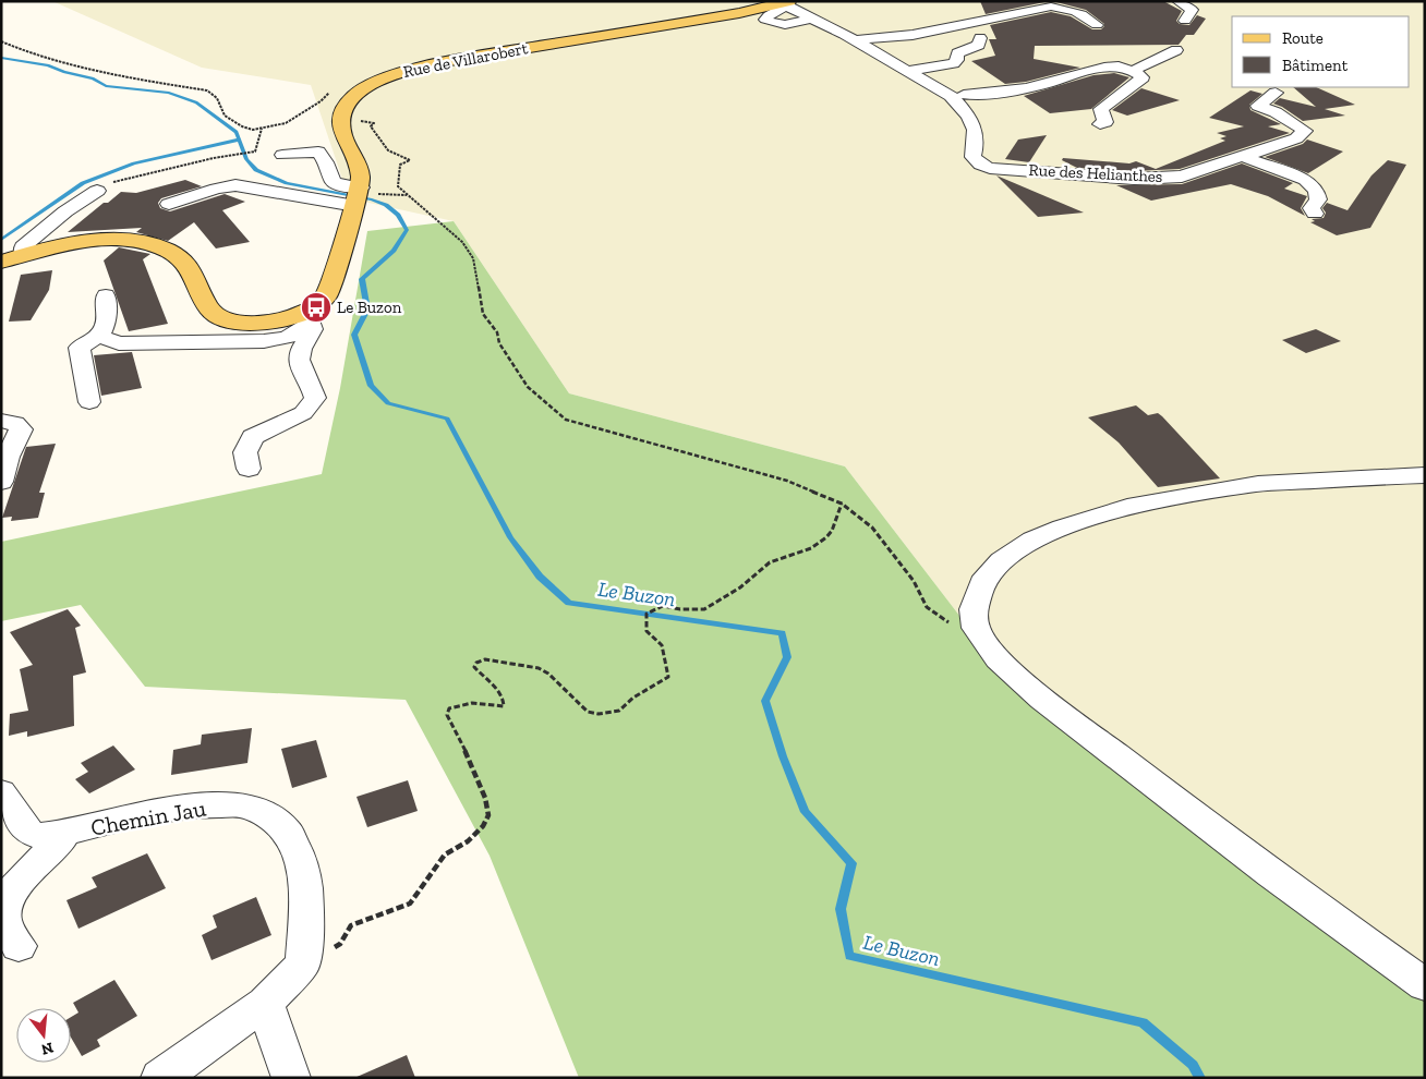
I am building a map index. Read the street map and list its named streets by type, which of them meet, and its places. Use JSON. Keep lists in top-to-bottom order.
{
  "streets": {
    "main road": ["Rue de Villarobert"],
    "street": ["Rue des Helianthes", "Chemin Jau"]
  },
  "water": ["Le Buzon"],
  "places": {
    "bus stop": ["Le Buzon"]
  },
  "legend": ["Route", "Bâtiment"],
  "north": "bottom"
}
